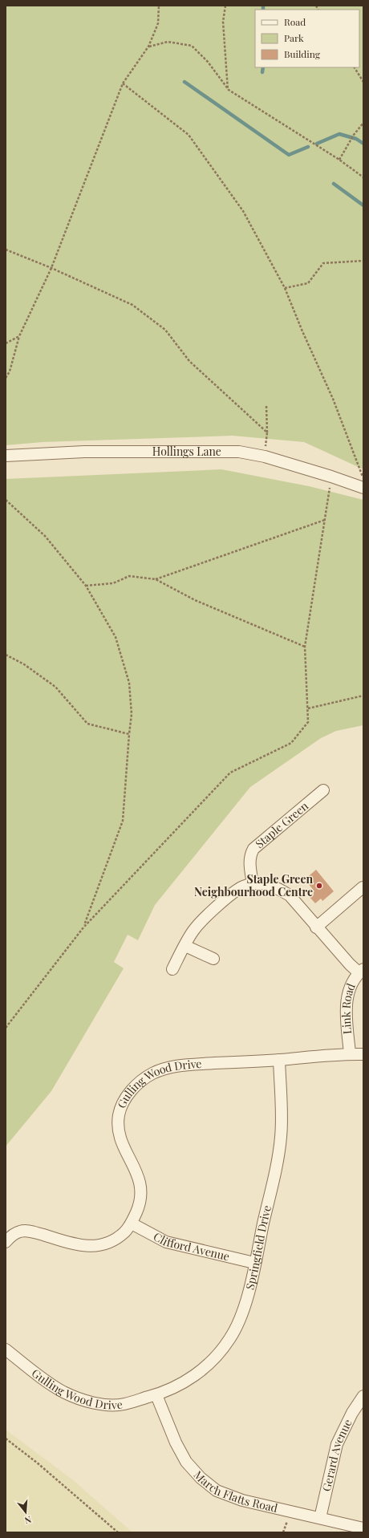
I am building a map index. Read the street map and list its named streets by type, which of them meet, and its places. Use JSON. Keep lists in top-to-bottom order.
{
  "streets": {
    "street": [
      "Hollings Lane",
      "Staple Green",
      "Link Road",
      "Gulling Wood Drive",
      "Clifford Avenue",
      "Springfield Drive",
      "Gerard Avenue",
      "March Flatts Road"
    ]
  },
  "crossings": [
    ["Link Road", "Gulling Wood Drive"],
    ["Gulling Wood Drive", "Clifford Avenue"],
    ["Gulling Wood Drive", "Springfield Drive"],
    ["Gulling Wood Drive", "March Flatts Road"],
    ["Clifford Avenue", "Springfield Drive"],
    ["Springfield Drive", "March Flatts Road"],
    ["Gerard Avenue", "March Flatts Road"]
  ],
  "places": ["Staple Green Neighbourhood Centre"],
  "legend": ["Road", "Park", "Building"],
  "north": "bottom"
}
